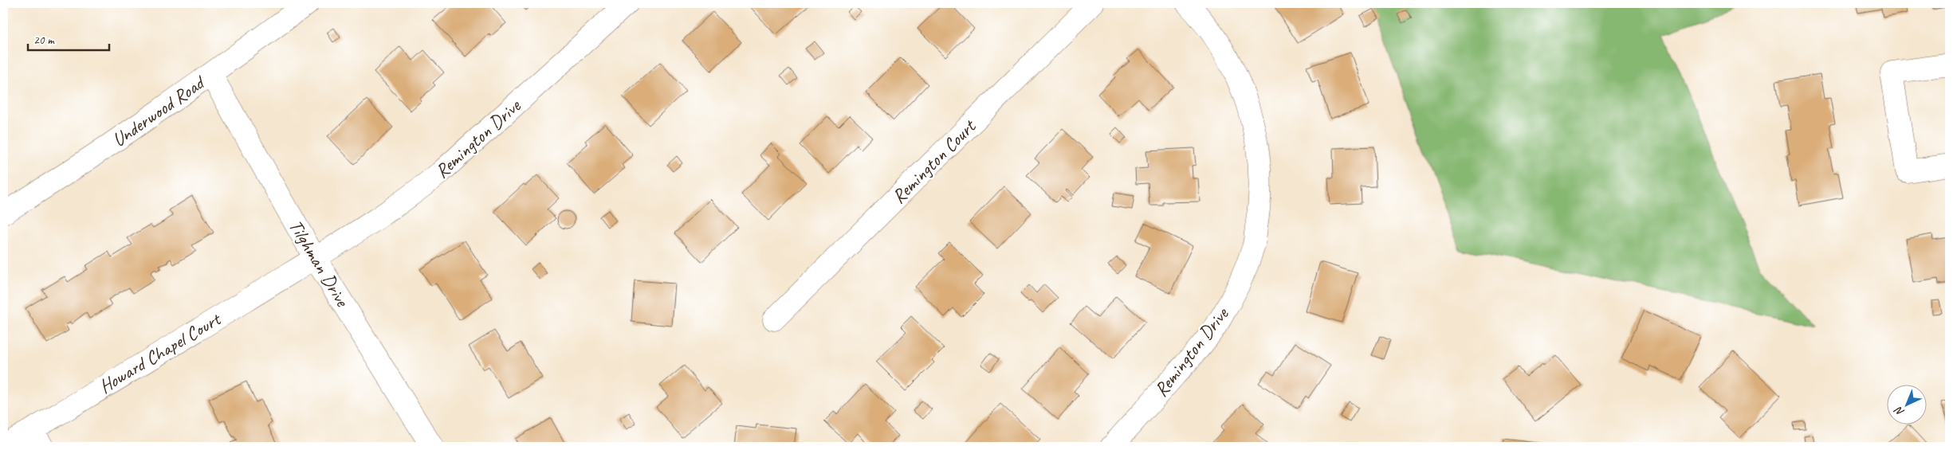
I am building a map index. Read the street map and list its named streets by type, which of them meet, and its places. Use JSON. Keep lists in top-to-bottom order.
{
  "streets": {
    "street": [
      "Underwood Road",
      "Remington Drive",
      "Remington Court",
      "Tilghman Drive",
      "Howard Chapel Court"
    ]
  },
  "crossings": [
    ["Underwood Road", "Tilghman Drive"],
    ["Remington Drive", "Tilghman Drive"],
    ["Remington Drive", "Howard Chapel Court"],
    ["Tilghman Drive", "Howard Chapel Court"]
  ],
  "scale_bar": "20 m",
  "north": "bottom left"
}
